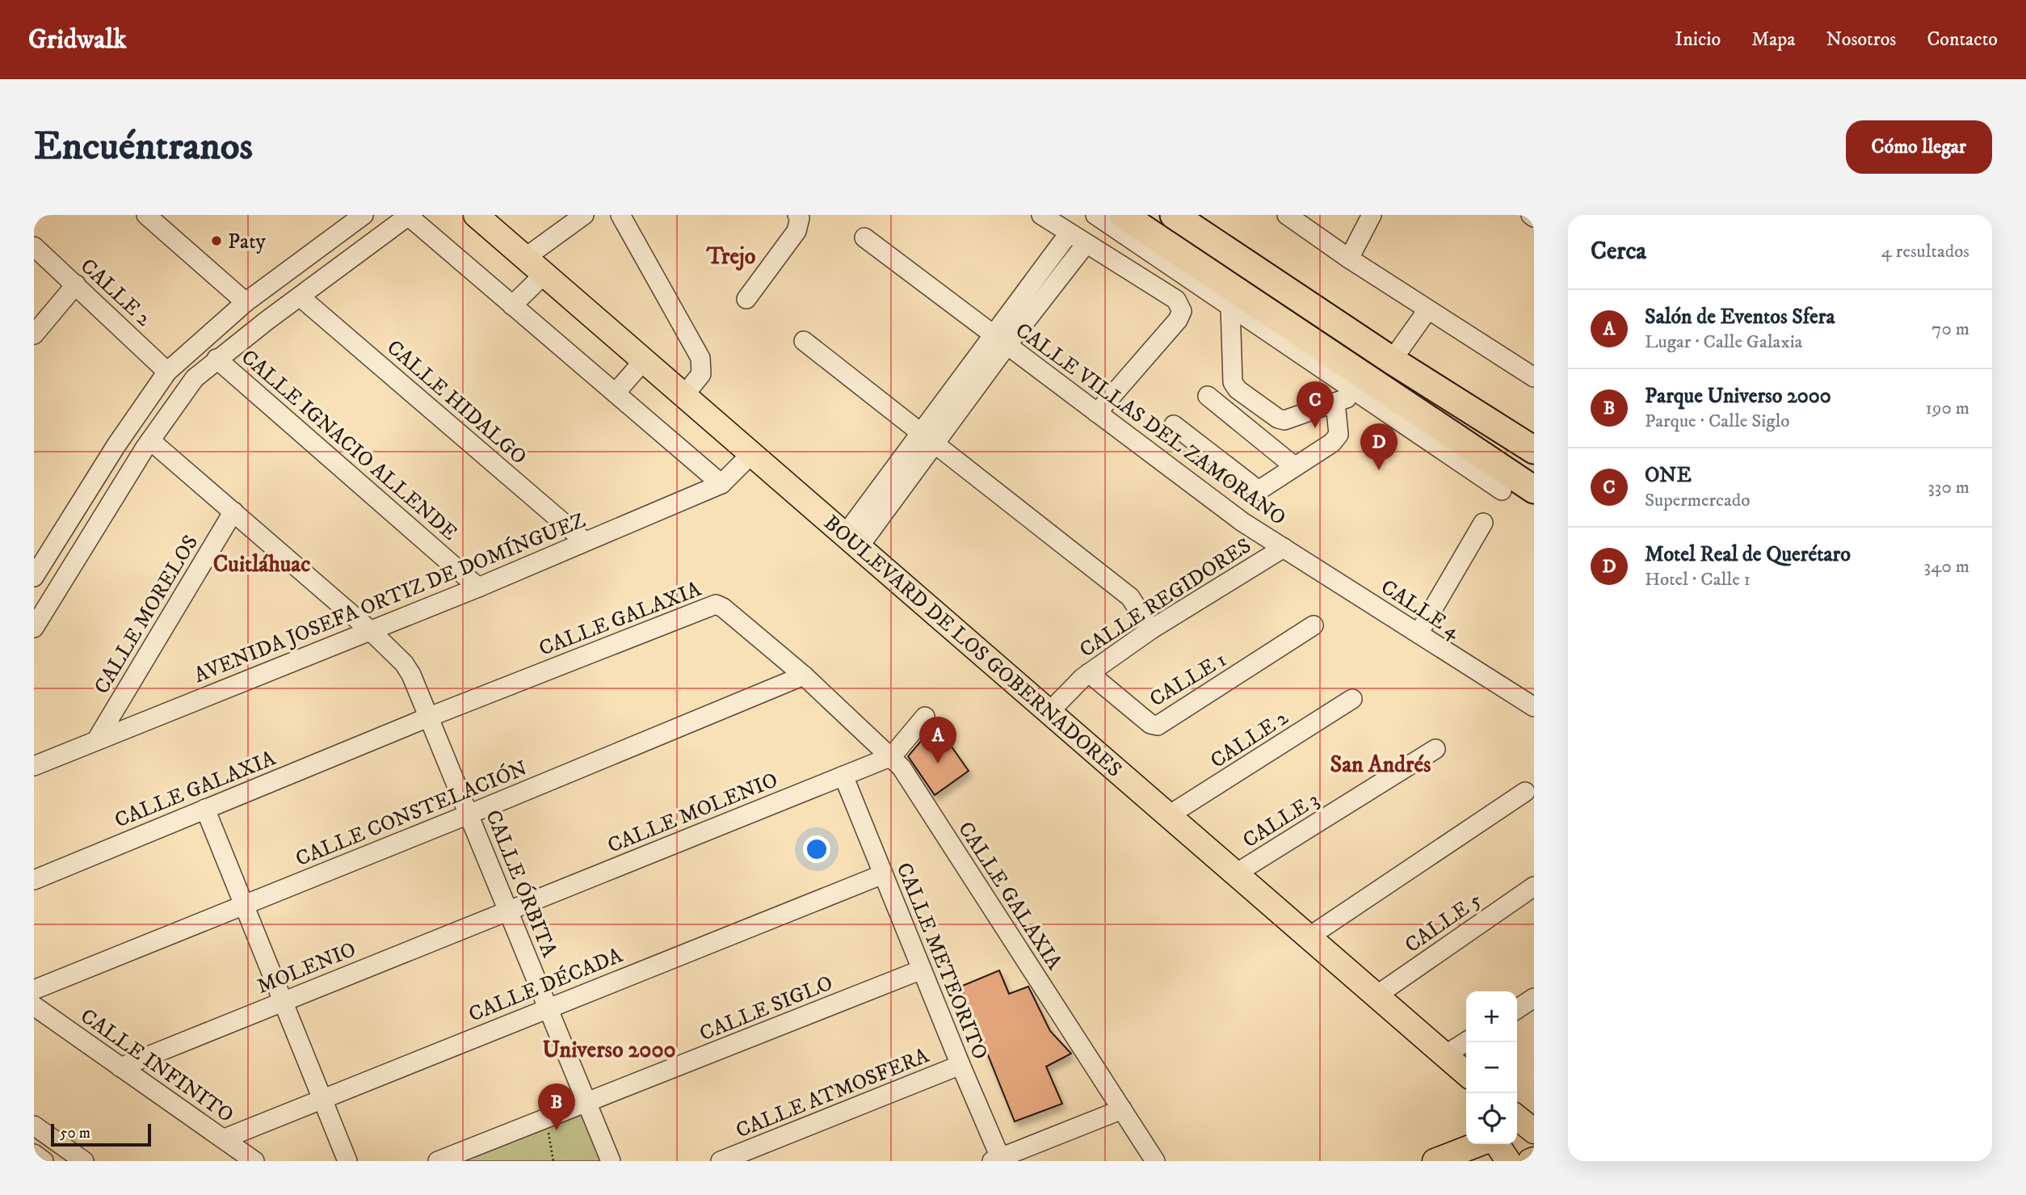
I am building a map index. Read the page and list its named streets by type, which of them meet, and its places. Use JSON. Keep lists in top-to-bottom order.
{
  "streets": {
    "main road": ["BOULEVARD DE LOS GOBERNADORES"],
    "street": [
      "CALLE 2",
      "CALLE HIDALGO",
      "CALLE VILLAS DEL ZAMORANO",
      "CALLE IGNACIO ALLENDE",
      "AVENIDA JOSEFA ORTIZ DE DOMÍNGUEZ",
      "CALLE REGIDORES",
      "CALLE 4",
      "CALLE MORELOS",
      "CALLE GALAXIA",
      "CALLE 1",
      "CALLE MOLENIO",
      "CALLE CONSTELACIÓN",
      "CALLE 3",
      "CALLE ÓRBITA",
      "CALLE 5",
      "CALLE METEORITO",
      "MOLENIO",
      "CALLE DÉCADA",
      "CALLE SIGLO",
      "CALLE INFINITO",
      "CALLE ATMOSFERA"
    ]
  },
  "crossings": [
    ["CALLE 2", "BOULEVARD DE LOS GOBERNADORES"],
    ["CALLE HIDALGO", "AVENIDA JOSEFA ORTIZ DE DOMÍNGUEZ"],
    ["CALLE VILLAS DEL ZAMORANO", "CALLE REGIDORES"],
    ["CALLE VILLAS DEL ZAMORANO", "CALLE 4"],
    ["CALLE IGNACIO ALLENDE", "AVENIDA JOSEFA ORTIZ DE DOMÍNGUEZ"],
    ["AVENIDA JOSEFA ORTIZ DE DOMÍNGUEZ", "CALLE MORELOS"],
    ["AVENIDA JOSEFA ORTIZ DE DOMÍNGUEZ", "BOULEVARD DE LOS GOBERNADORES"],
    ["AVENIDA JOSEFA ORTIZ DE DOMÍNGUEZ", "CALLE ÓRBITA"],
    ["CALLE REGIDORES", "CALLE 4"],
    ["CALLE REGIDORES", "BOULEVARD DE LOS GOBERNADORES"],
    ["CALLE REGIDORES", "CALLE 1"],
    ["CALLE MORELOS", "CALLE ÓRBITA"],
    ["CALLE GALAXIA", "CALLE MOLENIO"],
    ["CALLE GALAXIA", "CALLE CONSTELACIÓN"],
    ["CALLE GALAXIA", "CALLE ÓRBITA"],
    ["BOULEVARD DE LOS GOBERNADORES", "CALLE 3"],
    ["BOULEVARD DE LOS GOBERNADORES", "CALLE 5"],
    ["CALLE MOLENIO", "CALLE ÓRBITA"],
    ["CALLE MOLENIO", "CALLE METEORITO"],
    ["CALLE MOLENIO", "MOLENIO"],
    ["CALLE CONSTELACIÓN", "CALLE ÓRBITA"],
    ["CALLE ÓRBITA", "MOLENIO"],
    ["CALLE ÓRBITA", "CALLE DÉCADA"],
    ["CALLE ÓRBITA", "CALLE SIGLO"],
    ["CALLE METEORITO", "CALLE DÉCADA"],
    ["CALLE METEORITO", "CALLE SIGLO"],
    ["CALLE METEORITO", "CALLE ATMOSFERA"],
    ["MOLENIO", "CALLE INFINITO"],
    ["CALLE DÉCADA", "CALLE INFINITO"]
  ],
  "districts": [
    "Trejo",
    "Cuitláhuac",
    "San Andrés",
    "Universo 2000"
  ],
  "places": ["Paty"],
  "scale_bar": "50 m",
  "page": {
    "header": "Gridwalk",
    "nav": [
      "Inicio",
      "Mapa",
      "Nosotros",
      "Contacto"
    ],
    "buttons": "Cómo llegar",
    "title": "Encuéntranos",
    "heading": ["Cerca", "4 resultados"],
    "list": [
      {
        "mark": "A",
        "name": "Salón de Eventos Sfera",
        "note": "Lugar · Calle Galaxia",
        "value": "70 m"
      },
      {
        "mark": "B",
        "name": "Parque Universo 2000",
        "note": "Parque · Calle Siglo",
        "value": "190 m"
      },
      {
        "mark": "C",
        "name": "ONE",
        "note": "Supermercado",
        "value": "330 m"
      },
      {
        "mark": "D",
        "name": "Motel Real de Querétaro",
        "note": "Hotel · Calle 1",
        "value": "340 m"
      }
    ],
    "pins": [
      "C",
      "D",
      "A",
      "B"
    ],
    "map_buttons": ["+", "−"],
    "scale": "50 m"
  }
}
